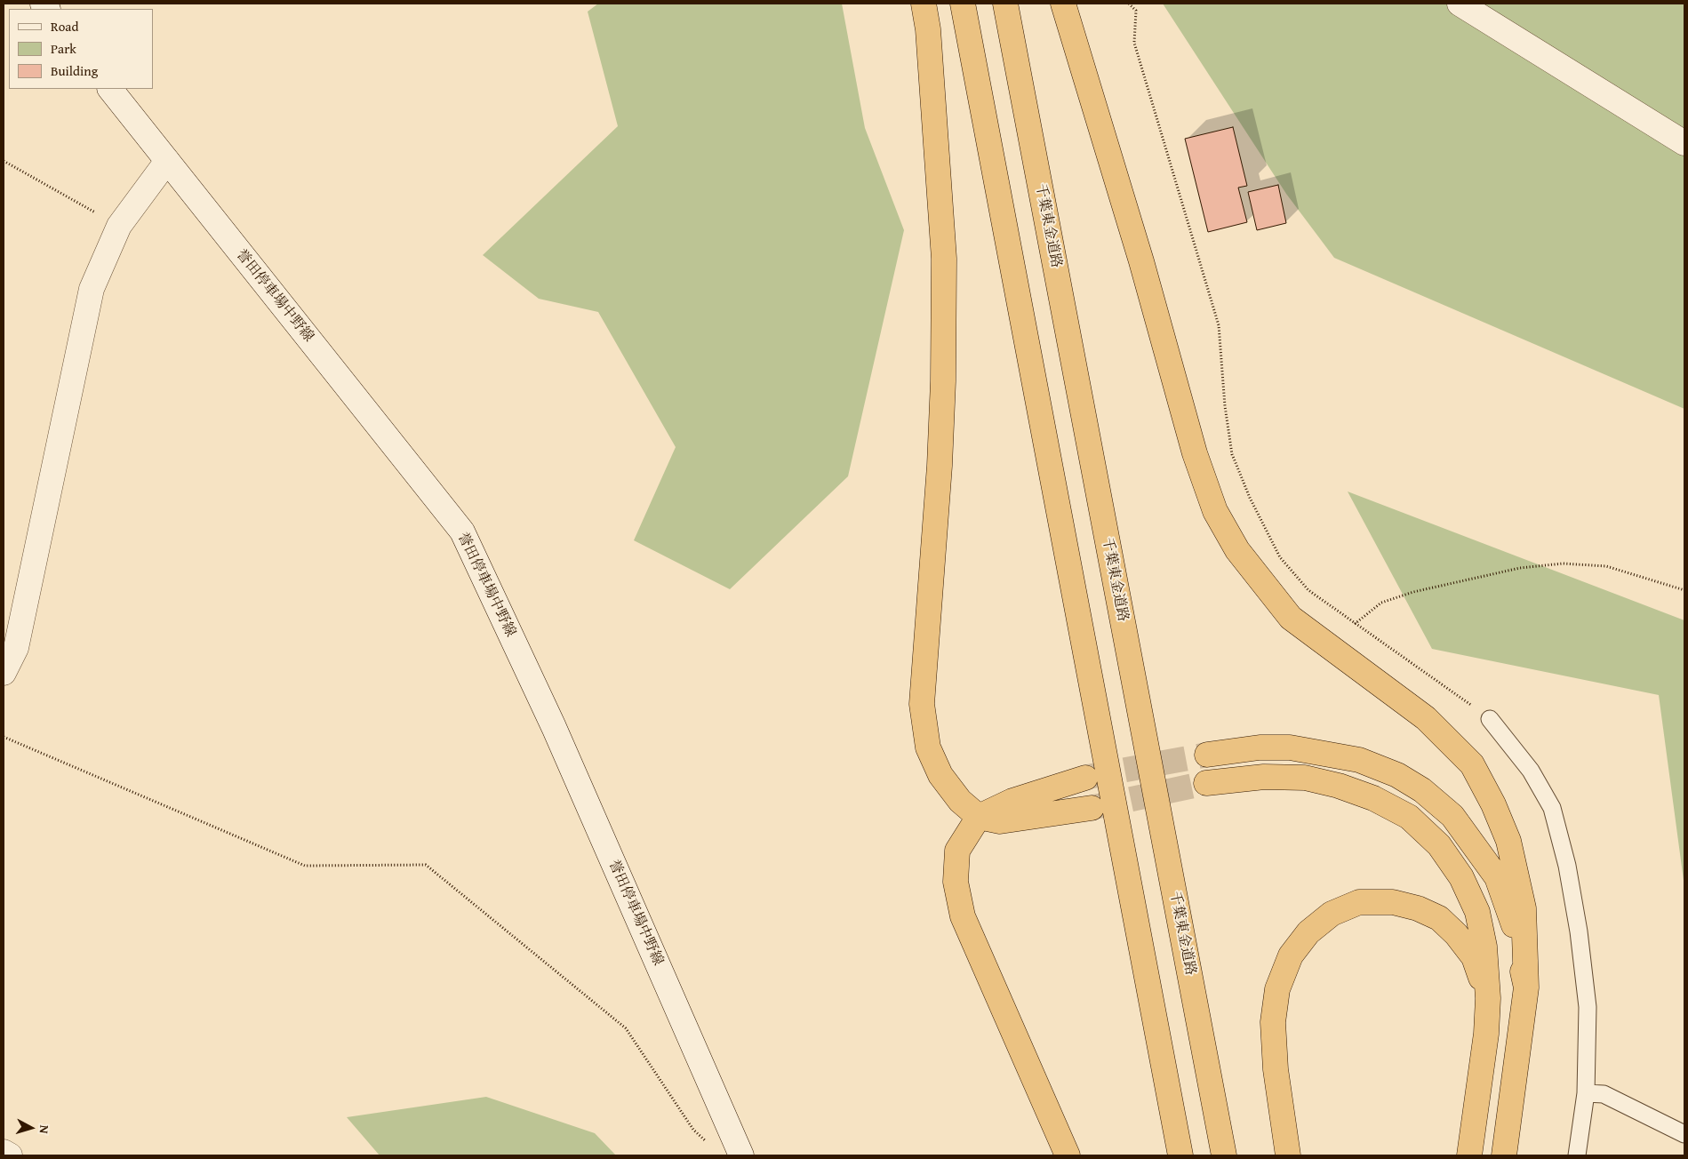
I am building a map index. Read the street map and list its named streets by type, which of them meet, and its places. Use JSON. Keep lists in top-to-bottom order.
{
  "streets": {
    "highway": ["千葉東金道路"],
    "main road": ["誉田停車場中野線"]
  },
  "legend": ["Road", "Park", "Building"],
  "north": "right"
}
